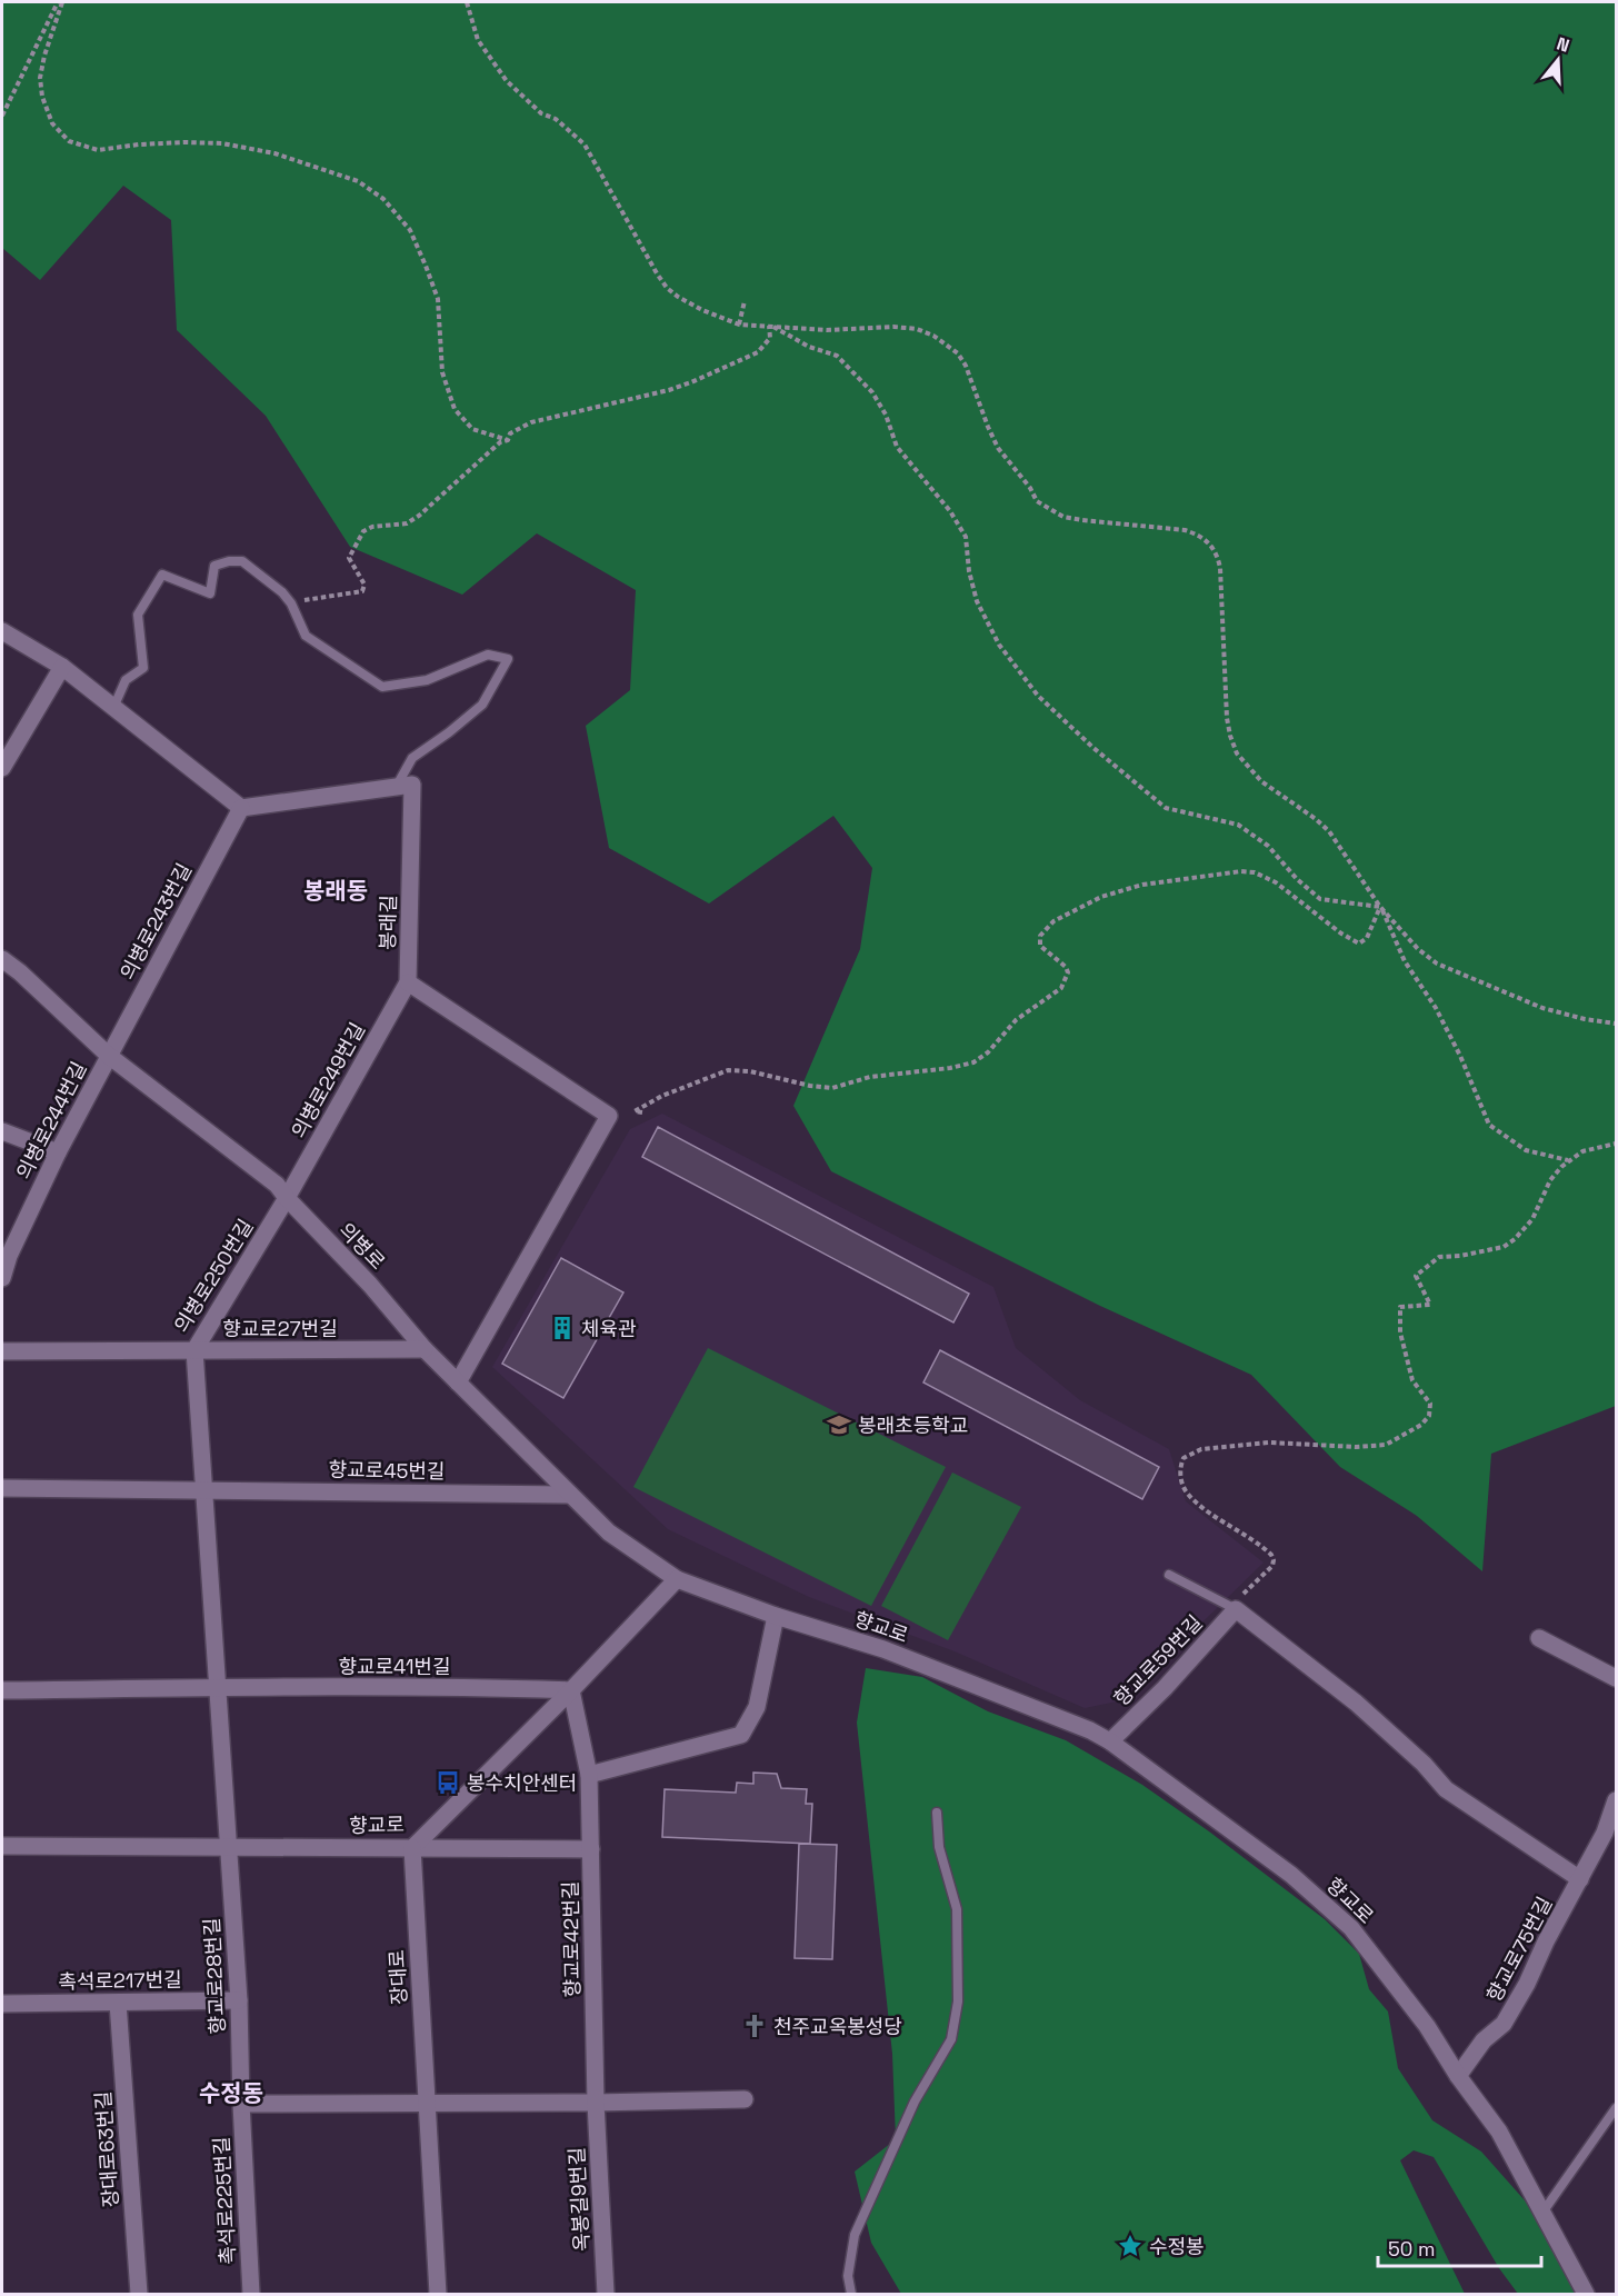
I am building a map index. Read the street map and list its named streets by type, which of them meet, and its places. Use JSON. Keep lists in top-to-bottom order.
{
  "streets": {
    "street": [
      "의병로243번길",
      "봉래길",
      "의병로249번길",
      "의병로244번길",
      "의병로",
      "의병로250번길",
      "향교로27번길",
      "향교로45번길",
      "향교로",
      "향교로59번길",
      "향교로41번길",
      "향교로42번길",
      "향교로75번길",
      "향교로28번길",
      "장대로",
      "촉석로217번길",
      "장대로63번길",
      "옥봉길9번길",
      "촉석로225번길"
    ]
  },
  "crossings": [
    ["의병로243번길", "의병로244번길"],
    ["의병로243번길", "의병로"],
    ["봉래길", "의병로249번길"],
    ["의병로249번길", "의병로"],
    ["의병로249번길", "의병로250번길"],
    ["의병로244번길", "의병로"],
    ["의병로", "의병로250번길"],
    ["의병로", "향교로27번길"],
    ["의병로", "향교로45번길"],
    ["의병로", "향교로"],
    ["의병로250번길", "향교로27번길"],
    ["향교로27번길", "향교로45번길"],
    ["향교로27번길", "향교로"],
    ["향교로27번길", "향교로41번길"],
    ["향교로27번길", "향교로28번길"],
    ["향교로", "향교로59번길"],
    ["향교로", "향교로41번길"],
    ["향교로", "향교로42번길"],
    ["향교로", "향교로75번길"],
    ["향교로", "향교로28번길"],
    ["향교로", "장대로"],
    ["향교로41번길", "향교로42번길"],
    ["향교로42번길", "옥봉길9번길"],
    ["향교로28번길", "촉석로217번길"],
    ["향교로28번길", "촉석로225번길"],
    ["촉석로217번길", "장대로63번길"]
  ],
  "districts": ["봉래동", "수정동"],
  "places": {
    "building": ["체육관"],
    "school or university": ["봉래초등학교"],
    "bus stop": ["봉수치안센터"],
    "church": ["천주교옥봉성당"],
    "place": ["수정봉"]
  },
  "scale_bar": "50 m",
  "north": "top"
}
